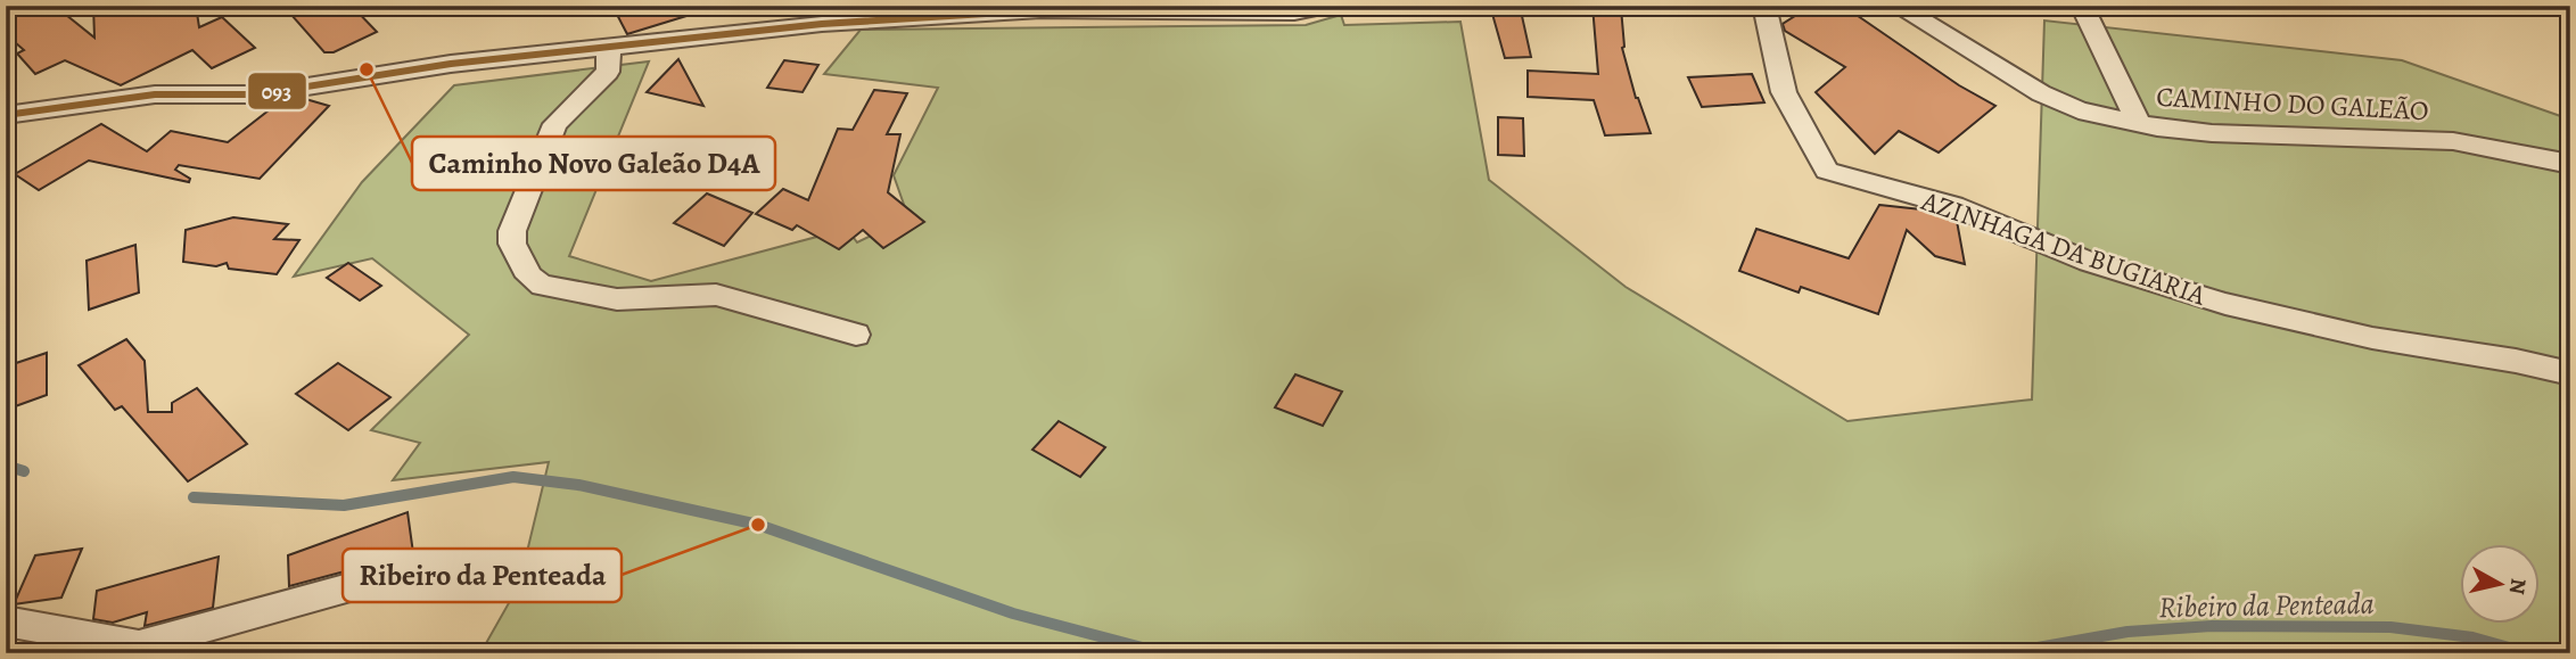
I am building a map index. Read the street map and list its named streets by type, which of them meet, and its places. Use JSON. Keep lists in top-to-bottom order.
{
  "streets": {
    "street": ["CAMINHO DO GALEÃO", "AZINHAGA DA BUGIARIA"]
  },
  "water": ["Ribeiro da Penteada"],
  "places": ["Caminho Novo Galeão D4A", "Ribeiro da Penteada"],
  "lines": ["transit line 093"],
  "north": "right"
}
